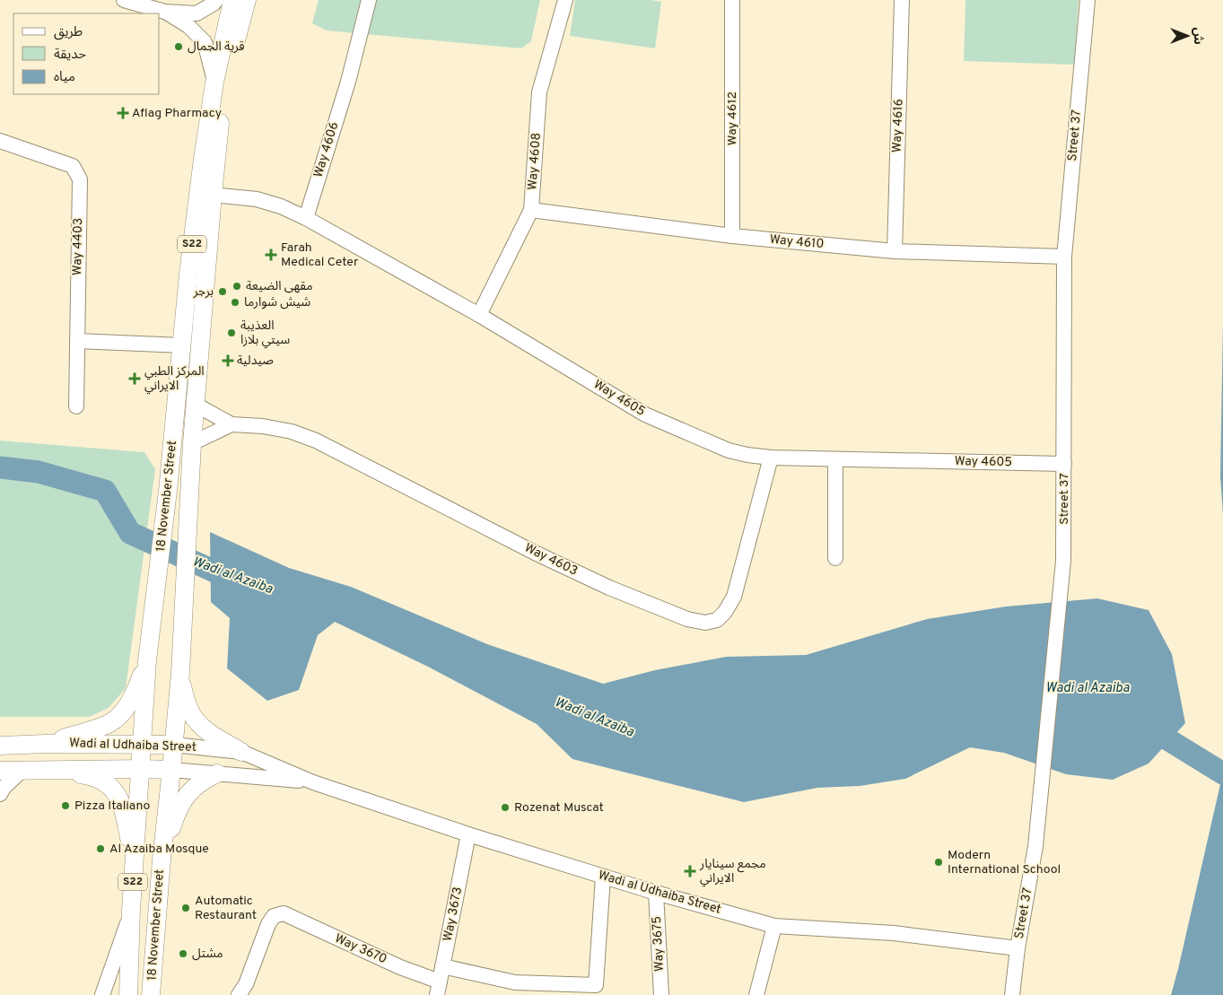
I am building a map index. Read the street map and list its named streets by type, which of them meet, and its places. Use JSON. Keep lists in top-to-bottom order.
{
  "streets": {
    "main road": ["S22", "18 November Street", "Wadi al Udhaiba Street"],
    "street": [
      "Way 4612",
      "Way 4616",
      "Street 37",
      "Way 4606",
      "Way 4608",
      "Way 4610",
      "Way 4403",
      "Way 4605",
      "Way 4603",
      "Way 3673",
      "Way 3675",
      "Way 3670"
    ]
  },
  "crossings": [
    ["Way 4612", "Way 4610"],
    ["Way 4616", "Way 4610"],
    ["Street 37", "Way 4610"],
    ["Street 37", "Way 4605"],
    ["Street 37", "Wadi al Udhaiba Street"],
    ["Way 4606", "Way 4605"],
    ["Way 4608", "Way 4610"],
    ["Way 4608", "Way 4605"],
    ["Way 4605", "18 November Street"],
    ["Way 4605", "Way 4603"],
    ["18 November Street", "Way 4603"],
    ["18 November Street", "Wadi al Udhaiba Street"],
    ["Wadi al Udhaiba Street", "Way 3673"],
    ["Wadi al Udhaiba Street", "Way 3675"],
    ["Way 3673", "Way 3670"]
  ],
  "water": ["Wadi al Azaiba"],
  "places": {
    "other": [
      "قرية الجمال",
      "مقهى الضيعة",
      "برجر",
      "شيش شوارما",
      "العذيبة سيتي بلازا",
      "Pizza Italiano",
      "Rozenat Muscat",
      "Al Azaiba Mosque",
      "Modern International School",
      "Automatic Restaurant",
      "مشتل"
    ],
    "health": [
      "Aflag Pharmacy",
      "Farah Medical Ceter",
      "صيدلية",
      "المركز الطبي الايراني",
      "مجمع سينايار الايراني"
    ]
  },
  "legend": ["طريق", "حديقة", "مياه"],
  "north": "right"
}
